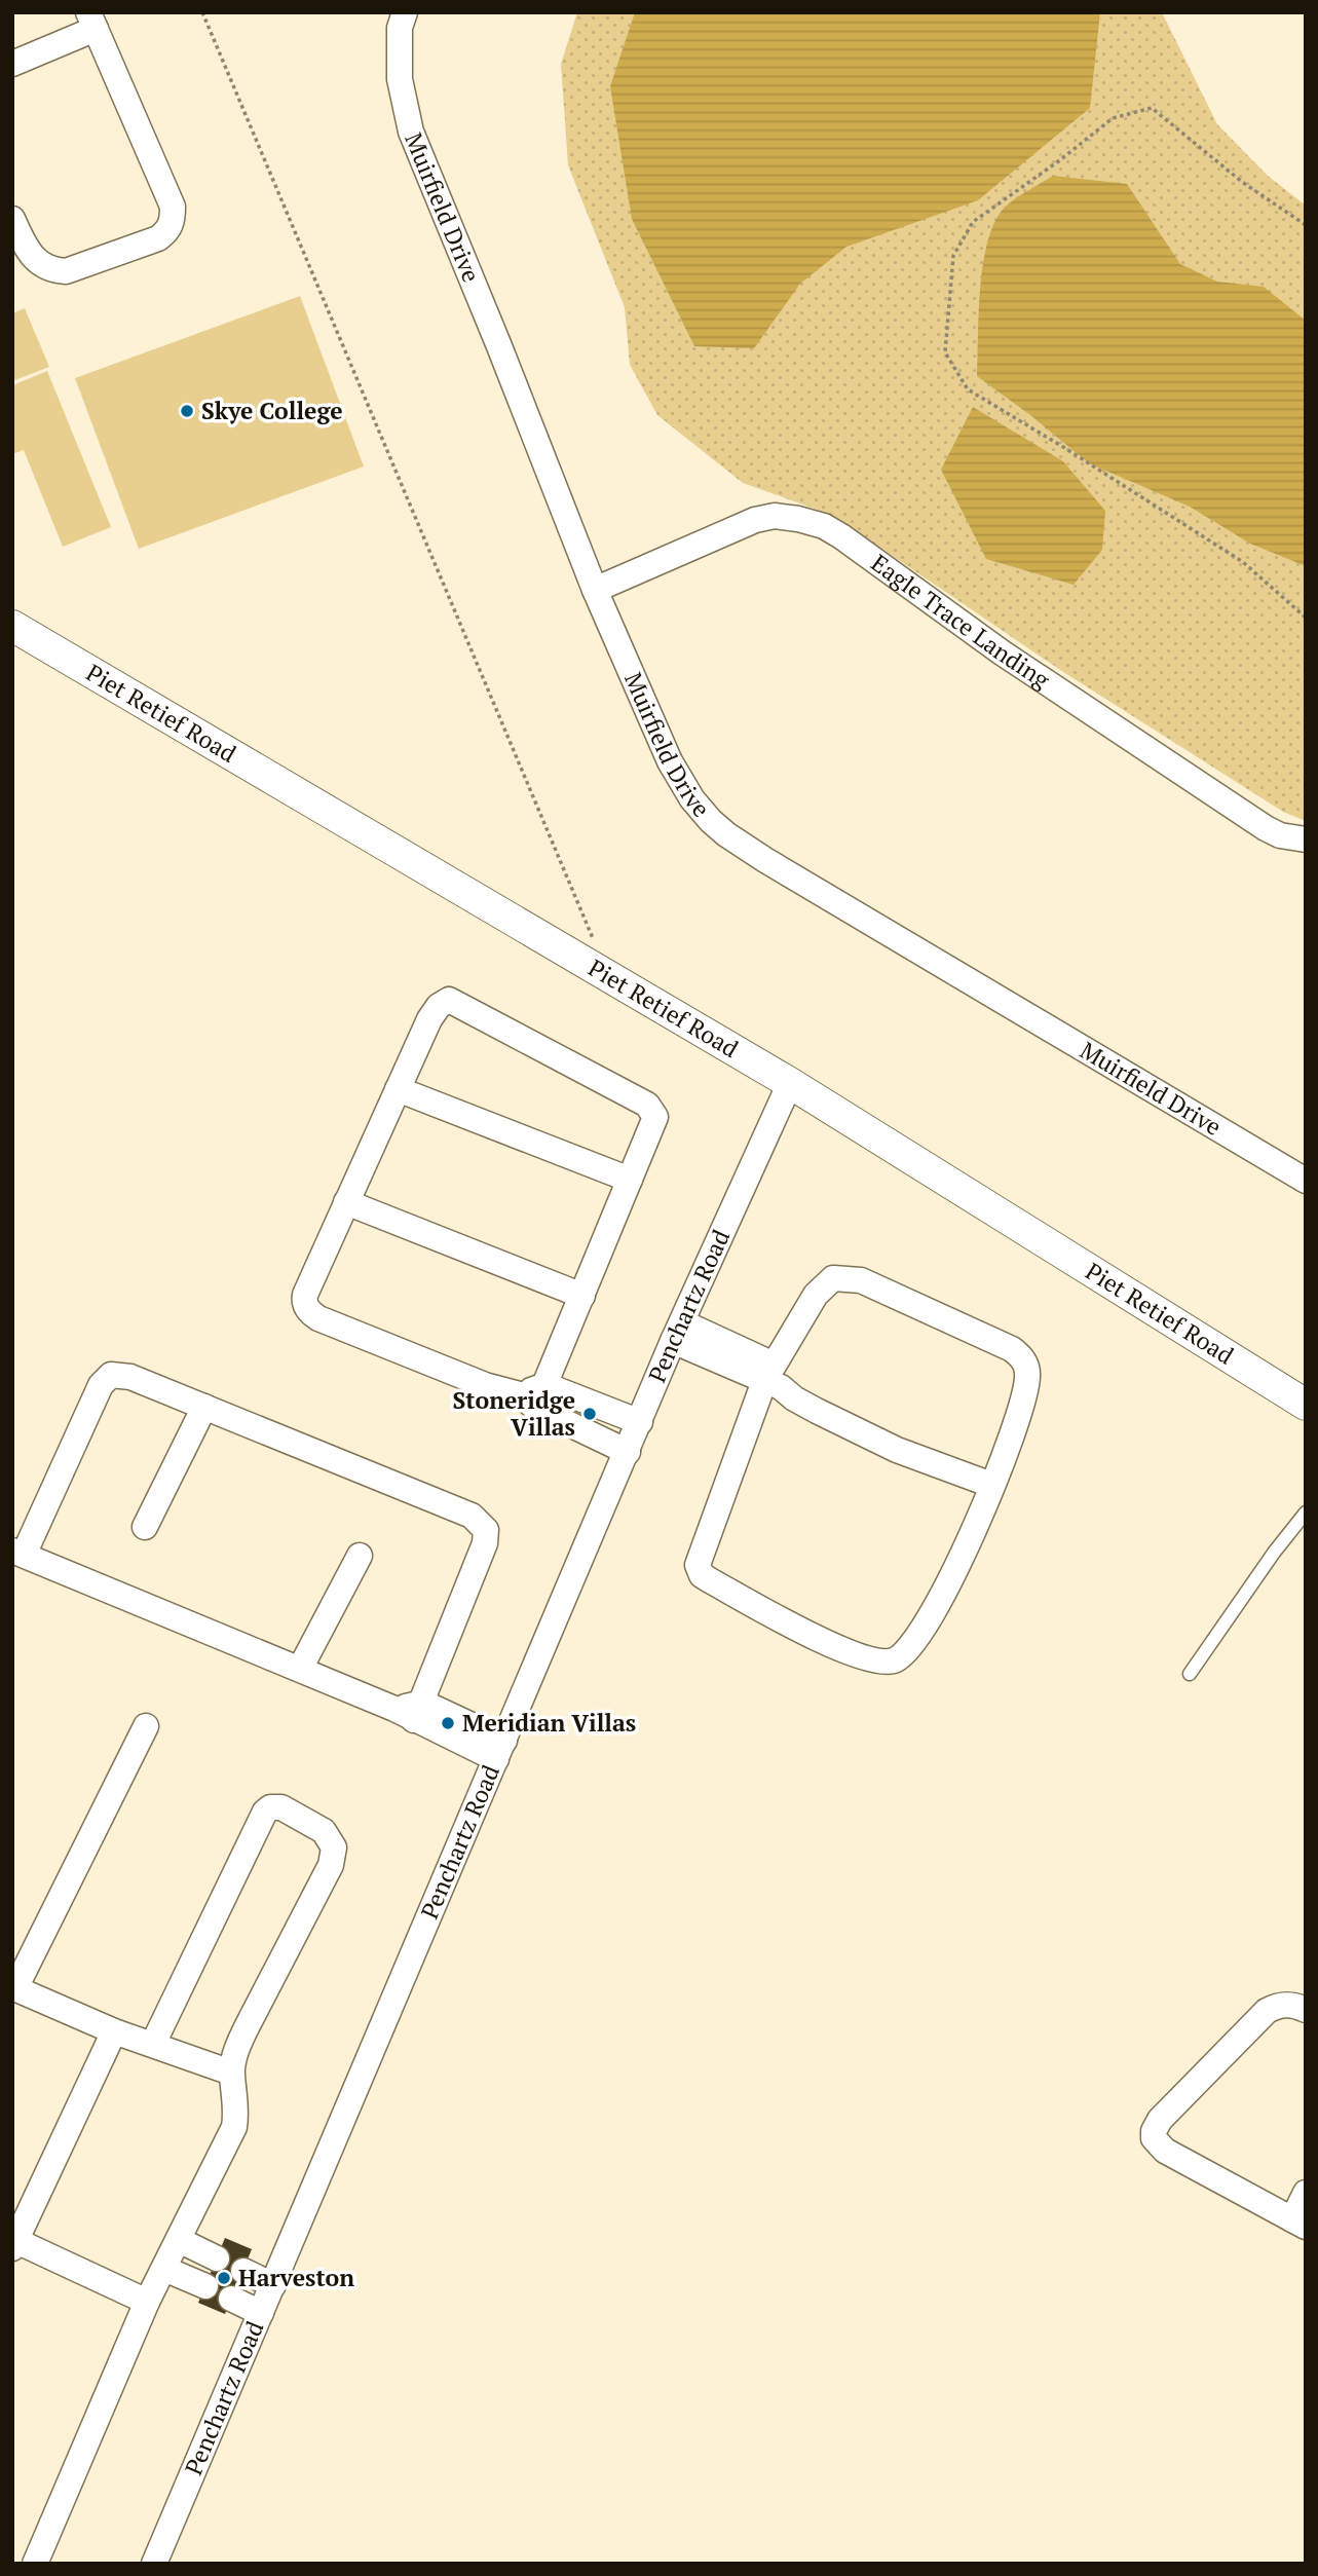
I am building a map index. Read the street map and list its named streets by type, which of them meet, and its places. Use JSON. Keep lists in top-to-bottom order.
{
  "streets": {
    "street": [
      "Muirfield Drive",
      "Eagle Trace Landing",
      "Piet Retief Road",
      "Penchartz Road"
    ]
  },
  "crossings": [
    ["Muirfield Drive", "Eagle Trace Landing"],
    ["Piet Retief Road", "Penchartz Road"]
  ],
  "places": [
    "Skye College",
    "Stoneridge Villas",
    "Meridian Villas",
    "Harveston"
  ]
}
